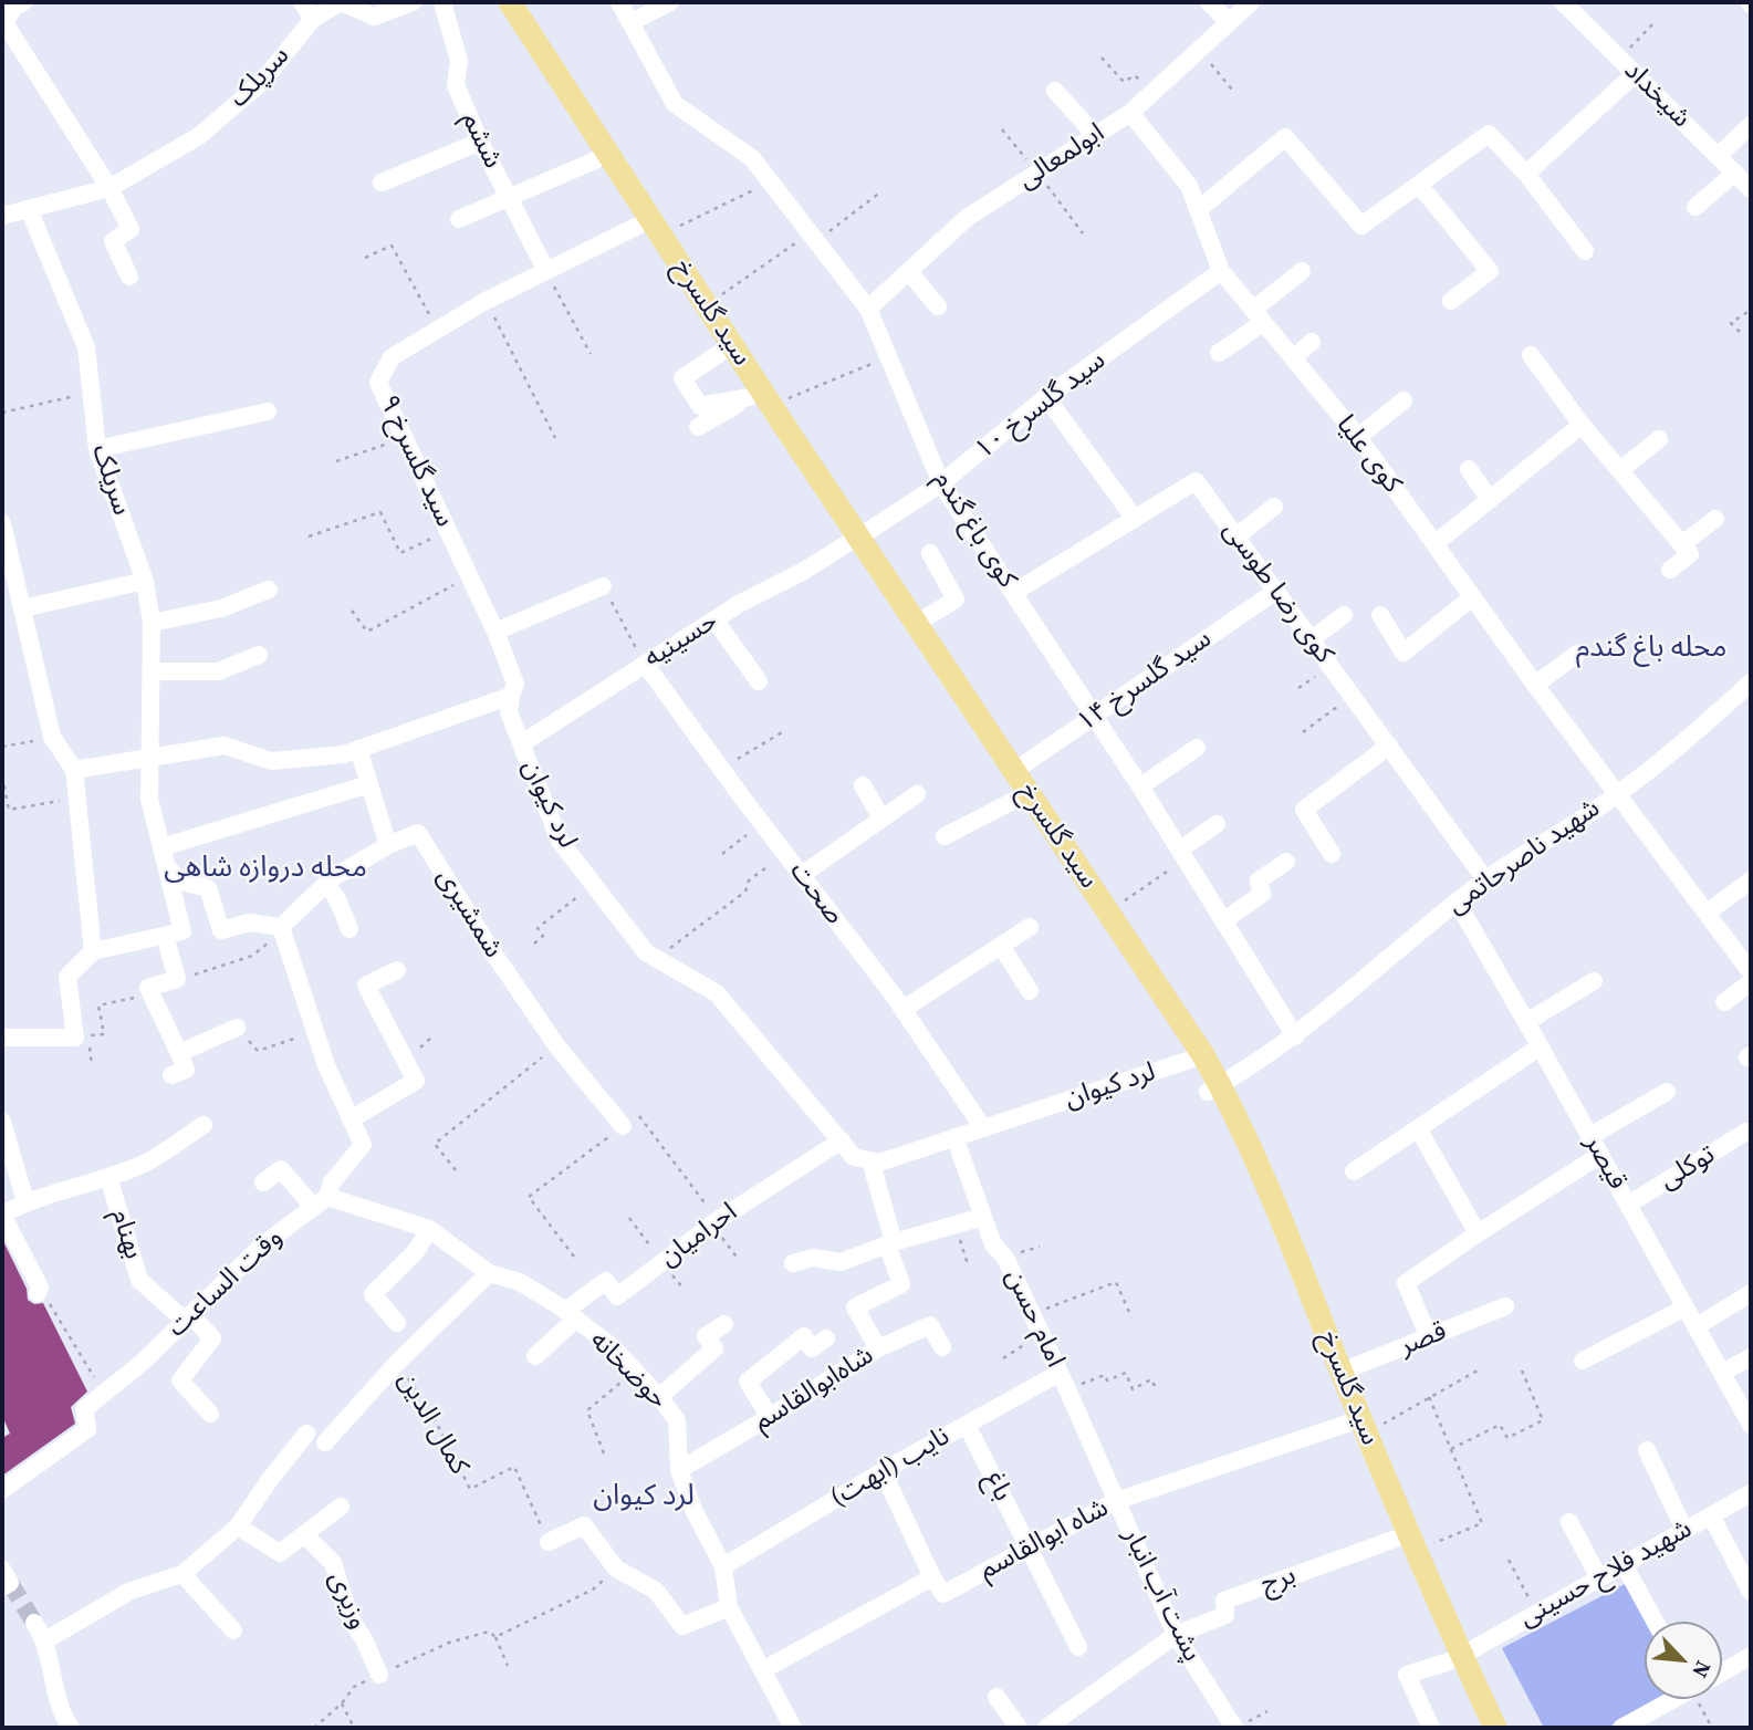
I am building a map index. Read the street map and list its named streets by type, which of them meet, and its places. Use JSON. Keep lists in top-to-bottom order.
{
  "streets": {
    "main road": ["سید گلسرخ"],
    "street": [
      "سرپلک",
      "شیخداد",
      "ششم",
      "ابولمعالی",
      "سید گلسرخ ۱۰",
      "کوی علیا",
      "سید گلسرخ ۹",
      "سریلک",
      "کوی باغ گندم",
      "کوی رضا طوسی",
      "حسینیه",
      "سید گلسرخ ۱۴",
      "لرد کیوان",
      "شهید ناصرحاتمی",
      "صحت",
      "شمشیری",
      "قیصر",
      "توکلی",
      "بهنام",
      "احرامیان",
      "وقت الساعت",
      "امام حسن",
      "قصر",
      "حوضخانه",
      "شاه‌ابوالقاسم",
      "نایب (ابهت)",
      "باغ",
      "شاه ابوالقاسم",
      "شهید فلاح حسینی",
      "برج",
      "پشت آب انبار",
      "وزیری"
    ],
    "path": ["کمال الدین"]
  },
  "crossings": [
    ["سرپلک", "سریلک"],
    ["ششم", "سید گلسرخ ۹"],
    ["ابولمعالی", "کوی علیا"],
    ["ابولمعالی", "کوی باغ گندم"],
    ["سید گلسرخ", "سید گلسرخ ۱۰"],
    ["سید گلسرخ", "سید گلسرخ ۹"],
    ["سید گلسرخ", "حسینیه"],
    ["سید گلسرخ", "سید گلسرخ ۱۴"],
    ["سید گلسرخ", "لرد کیوان"],
    ["سید گلسرخ", "شهید ناصرحاتمی"],
    ["سید گلسرخ", "قصر"],
    ["سید گلسرخ", "شاه ابوالقاسم"],
    ["سید گلسرخ", "شهید فلاح حسینی"],
    ["سید گلسرخ", "برج"],
    ["سید گلسرخ ۱۰", "کوی علیا"],
    ["سید گلسرخ ۱۰", "کوی باغ گندم"],
    ["سید گلسرخ ۱۰", "حسینیه"],
    ["کوی علیا", "شهید ناصرحاتمی"],
    ["سید گلسرخ ۹", "لرد کیوان"],
    ["کوی باغ گندم", "کوی رضا طوسی"],
    ["کوی باغ گندم", "سید گلسرخ ۱۴"],
    ["کوی باغ گندم", "شهید ناصرحاتمی"],
    ["کوی رضا طوسی", "سید گلسرخ ۱۴"],
    ["کوی رضا طوسی", "شهید ناصرحاتمی"],
    ["حسینیه", "لرد کیوان"],
    ["حسینیه", "صحت"],
    ["لرد کیوان", "صحت"],
    ["لرد کیوان", "احرامیان"],
    ["لرد کیوان", "امام حسن"],
    ["شهید ناصرحاتمی", "قیصر"],
    ["قیصر", "توکلی"],
    ["بهنام", "وقت الساعت"],
    ["احرامیان", "حوضخانه"],
    ["امام حسن", "نایب (ابهت)"],
    ["امام حسن", "شاه ابوالقاسم"],
    ["امام حسن", "پشت آب انبار"],
    ["حوضخانه", "شاه‌ابوالقاسم"],
    ["حوضخانه", "نایب (ابهت)"],
    ["نایب (ابهت)", "باغ"],
    ["باغ", "شاه ابوالقاسم"],
    ["شاه ابوالقاسم", "پشت آب انبار"],
    ["برج", "پشت آب انبار"]
  ],
  "districts": ["محله باغ گندم", "محله دروازه شاهی", "لرد کیوان"],
  "north": "bottom right"
}
